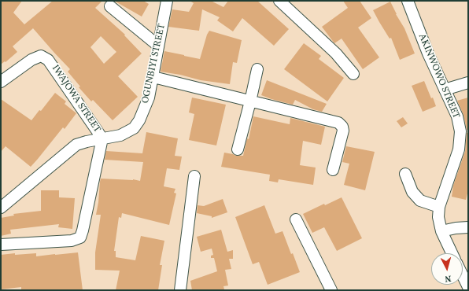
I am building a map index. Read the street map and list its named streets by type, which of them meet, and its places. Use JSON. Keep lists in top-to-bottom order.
{
  "streets": {
    "street": ["OGUNBIYI STREET", "AKINWOWO STREET", "IWAJOWA STREET"]
  },
  "crossings": [
    ["OGUNBIYI STREET", "IWAJOWA STREET"]
  ],
  "north": "bottom"
}
